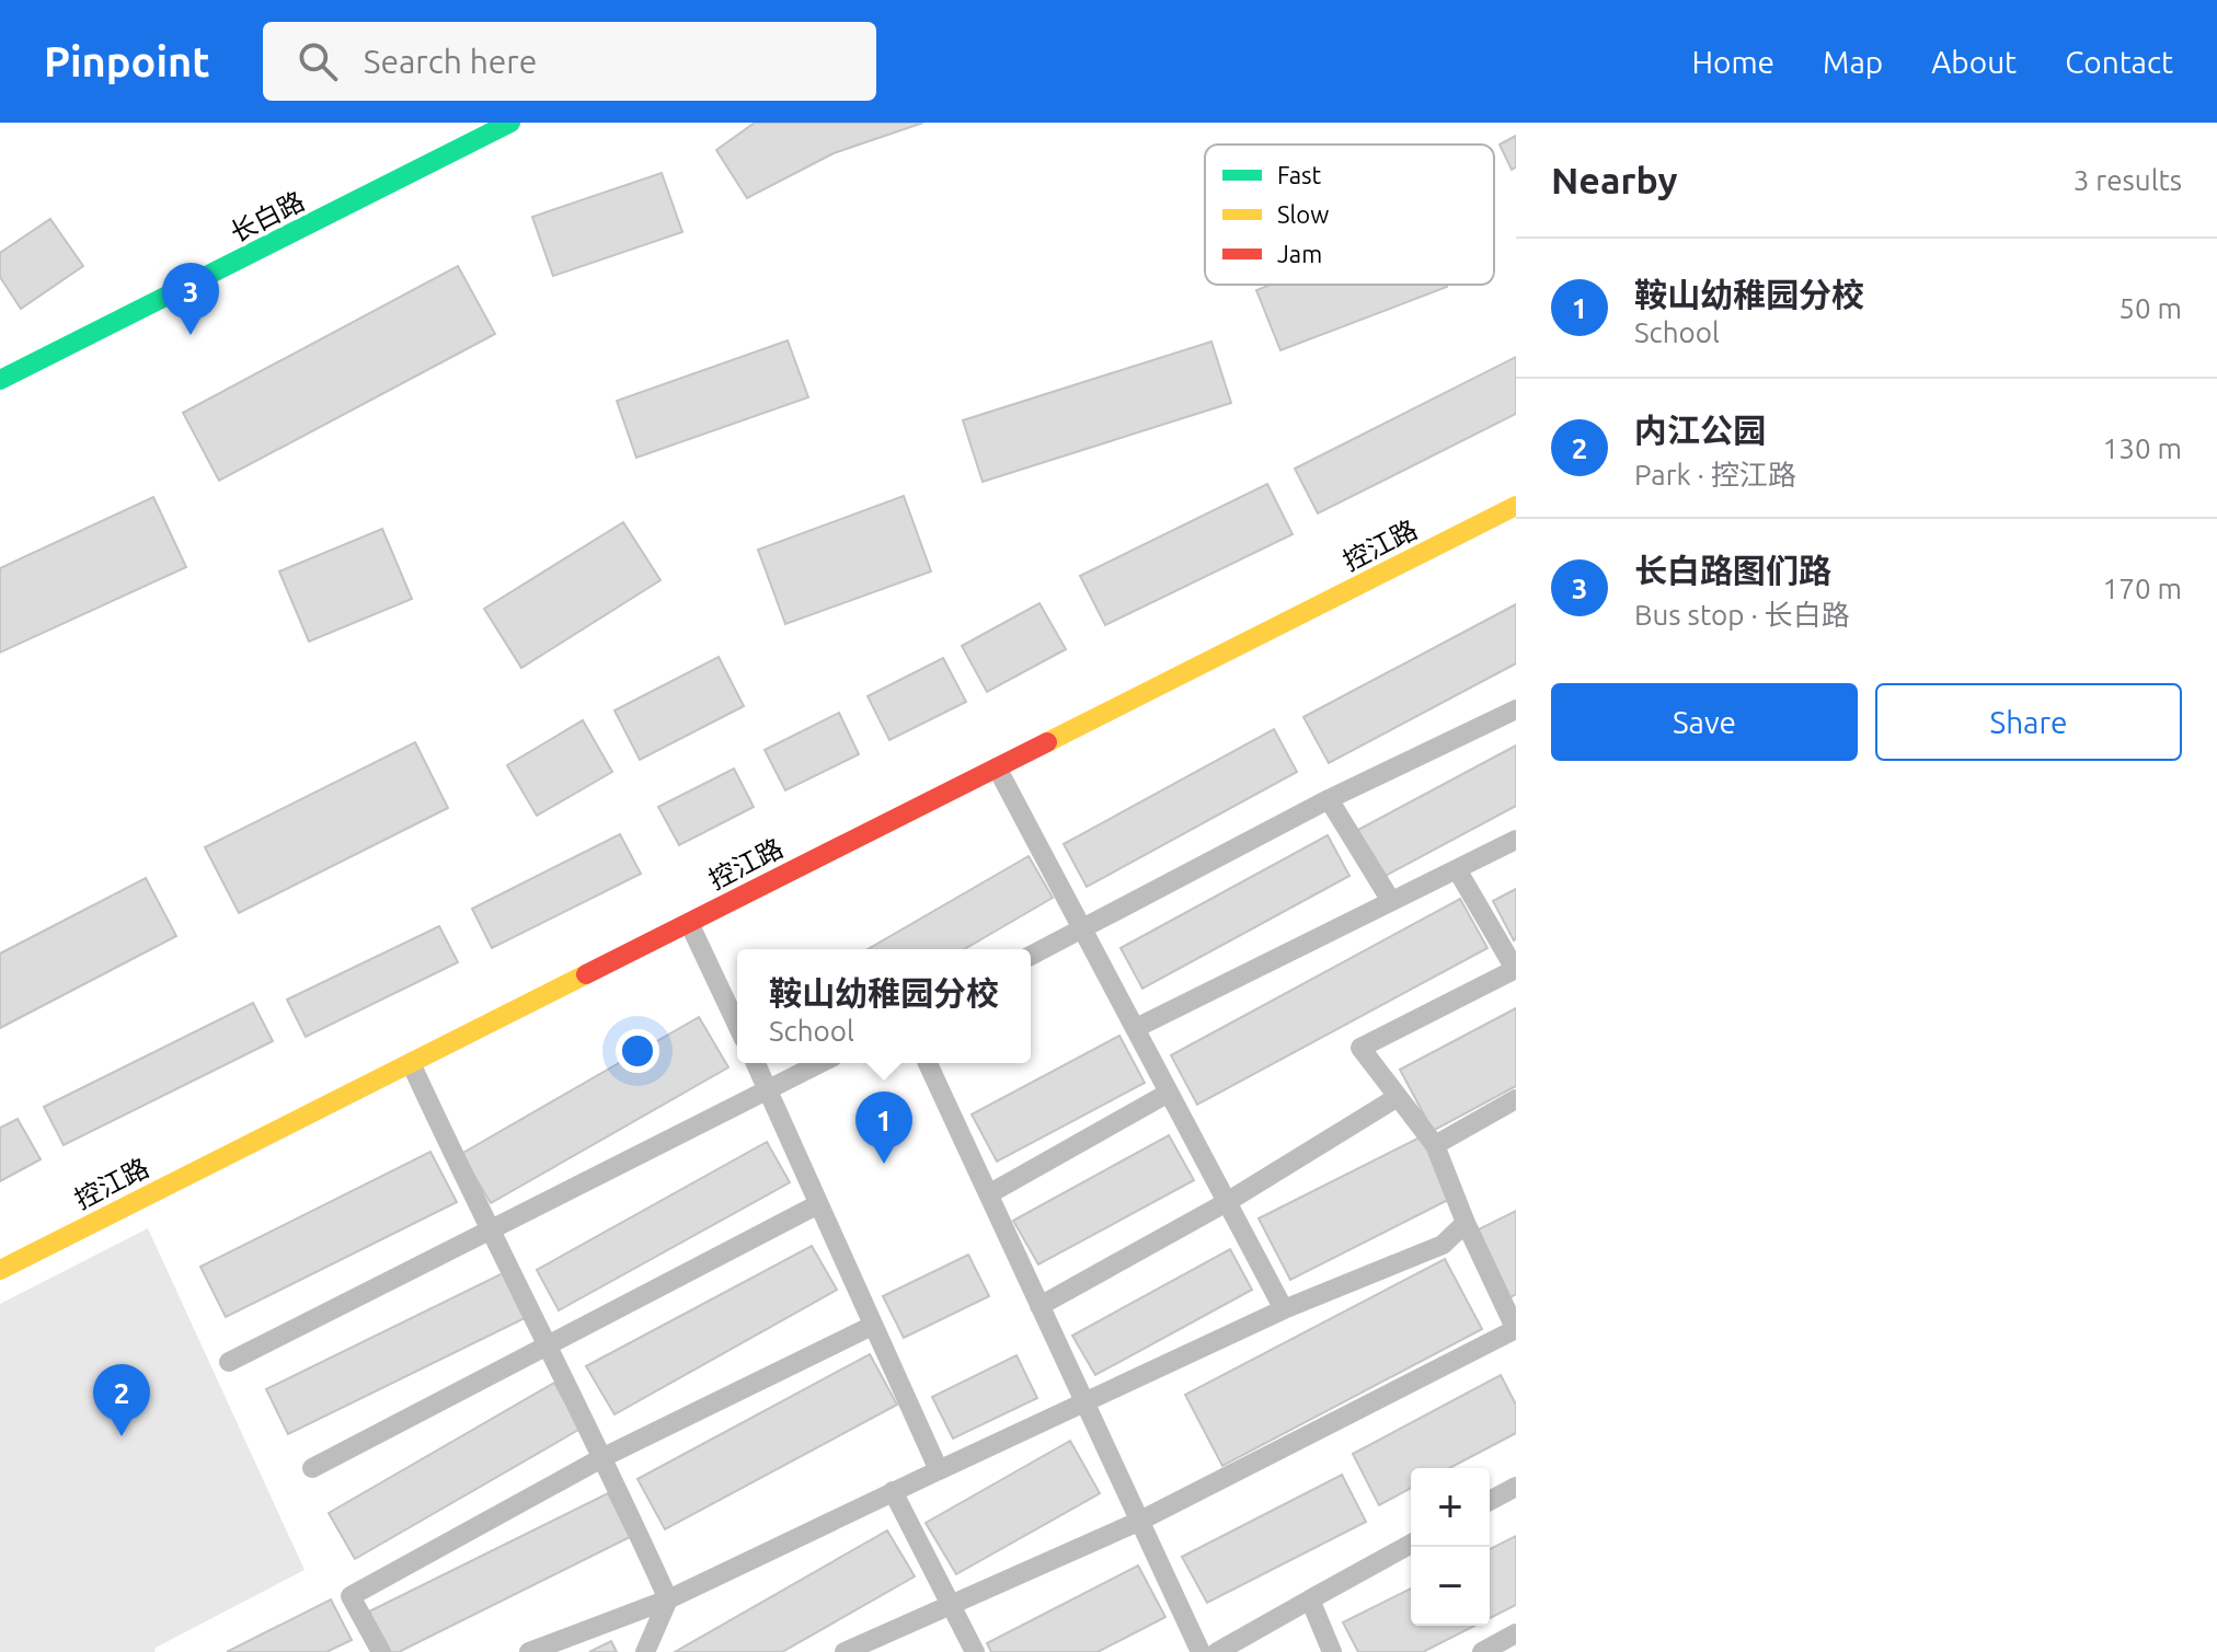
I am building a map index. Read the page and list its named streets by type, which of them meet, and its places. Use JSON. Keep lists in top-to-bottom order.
{
  "streets": {
    "main road": ["长白路", "控江路"]
  },
  "legend": ["Fast", "Slow", "Jam"],
  "page": {
    "header": "Pinpoint",
    "search": "Search here",
    "nav": [
      "Home",
      "Map",
      "About",
      "Contact"
    ],
    "heading": ["Nearby", "3 results"],
    "list": [
      {
        "mark": "1",
        "name": "鞍山幼稚园分校",
        "note": "School",
        "value": "50 m"
      },
      {
        "mark": "2",
        "name": "内江公园",
        "note": "Park · 控江路",
        "value": "130 m"
      },
      {
        "mark": "3",
        "name": "长白路图们路",
        "note": "Bus stop · 长白路",
        "value": "170 m"
      }
    ],
    "pins": ["3", "1", "2"],
    "buttons": ["Save", "Share"],
    "popup": ["鞍山幼稚园分校", "School"],
    "map_buttons": ["+", "−"]
  }
}
